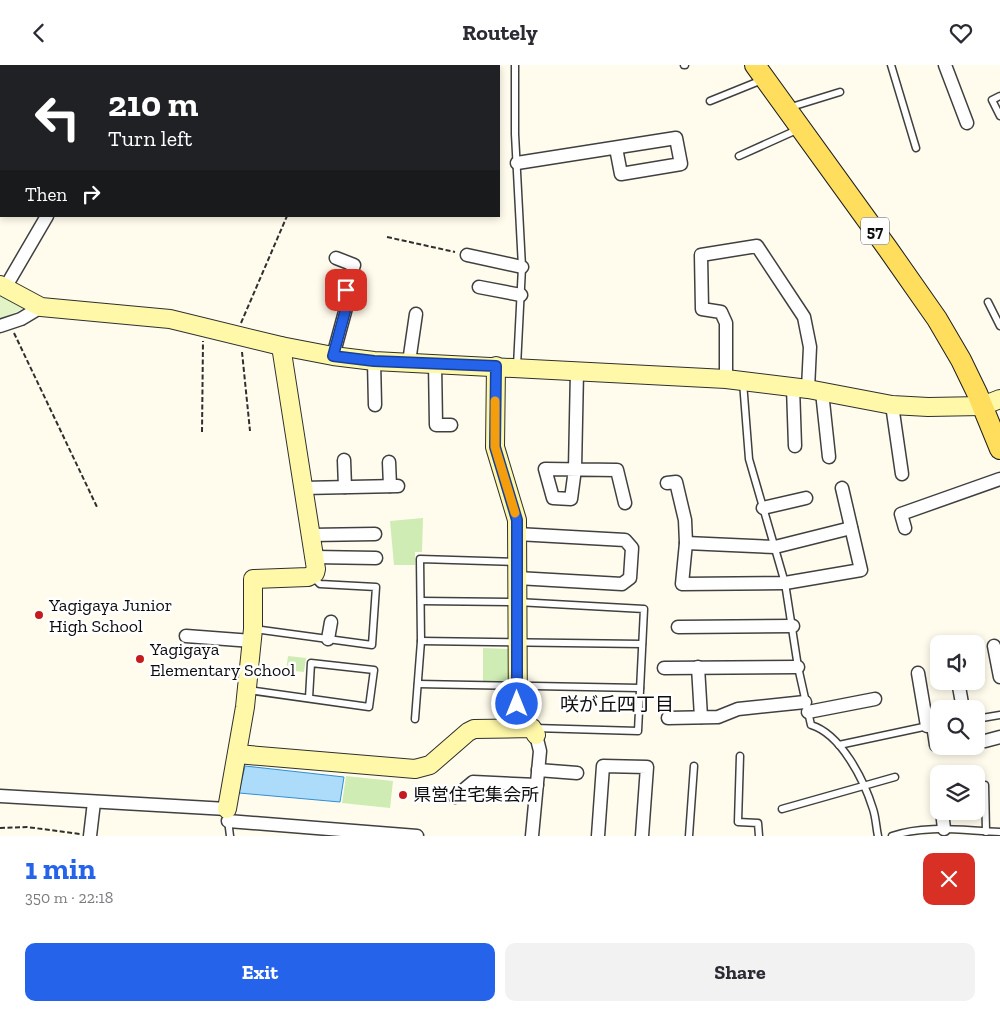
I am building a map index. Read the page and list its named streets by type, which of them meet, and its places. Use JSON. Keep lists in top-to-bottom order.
{
  "streets": {
    "main road": ["57"]
  },
  "districts": ["咲が丘四丁目"],
  "places": ["Yagigaya Junior High School", "Yagigaya Elementary School", "県営住宅集会所"],
  "page": {
    "header": "Routely",
    "turn": ["210 m", "Turn left"],
    "then": "Then",
    "heading": ["1 min", "350 m · 22:18"],
    "buttons": ["Exit", "Share"]
  }
}
